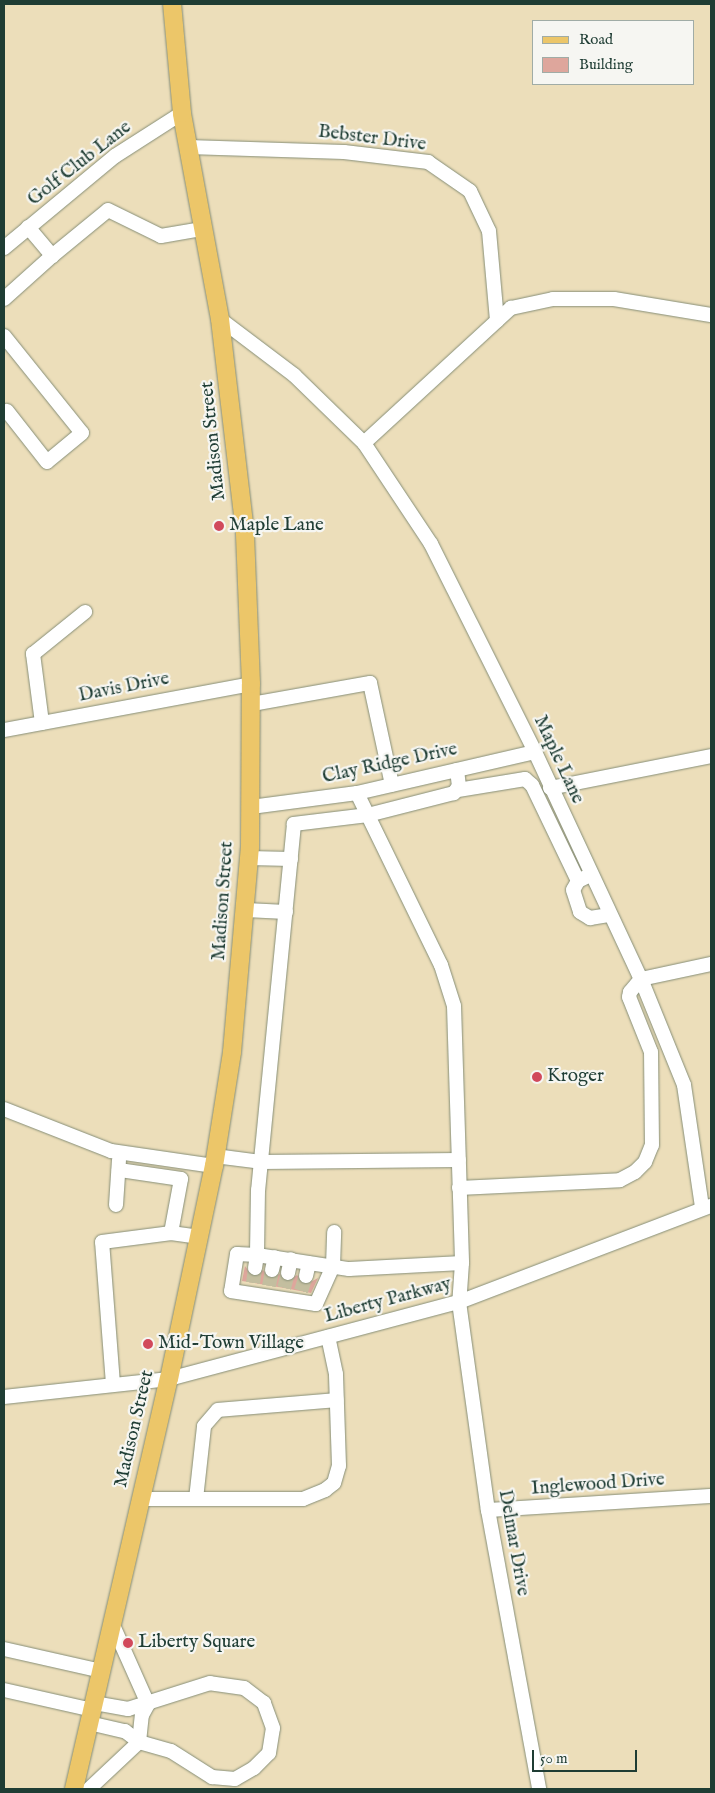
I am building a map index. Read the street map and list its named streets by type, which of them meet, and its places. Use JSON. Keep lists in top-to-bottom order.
{
  "streets": {
    "main road": ["Madison Street"],
    "street": [
      "Bebster Drive",
      "Golf Club Lane",
      "Davis Drive",
      "Maple Lane",
      "Clay Ridge Drive",
      "Liberty Parkway",
      "Inglewood Drive",
      "Delmar Drive"
    ]
  },
  "crossings": [
    ["Bebster Drive", "Madison Street"],
    ["Golf Club Lane", "Madison Street"],
    ["Madison Street", "Davis Drive"],
    ["Madison Street", "Maple Lane"],
    ["Madison Street", "Clay Ridge Drive"],
    ["Madison Street", "Liberty Parkway"],
    ["Maple Lane", "Clay Ridge Drive"],
    ["Maple Lane", "Liberty Parkway"],
    ["Clay Ridge Drive", "Delmar Drive"],
    ["Liberty Parkway", "Delmar Drive"],
    ["Inglewood Drive", "Delmar Drive"]
  ],
  "places": [
    "Maple Lane",
    "Kroger",
    "Mid-Town Village",
    "Liberty Square"
  ],
  "legend": ["Road", "Building"],
  "scale_bar": "50 m"
}
